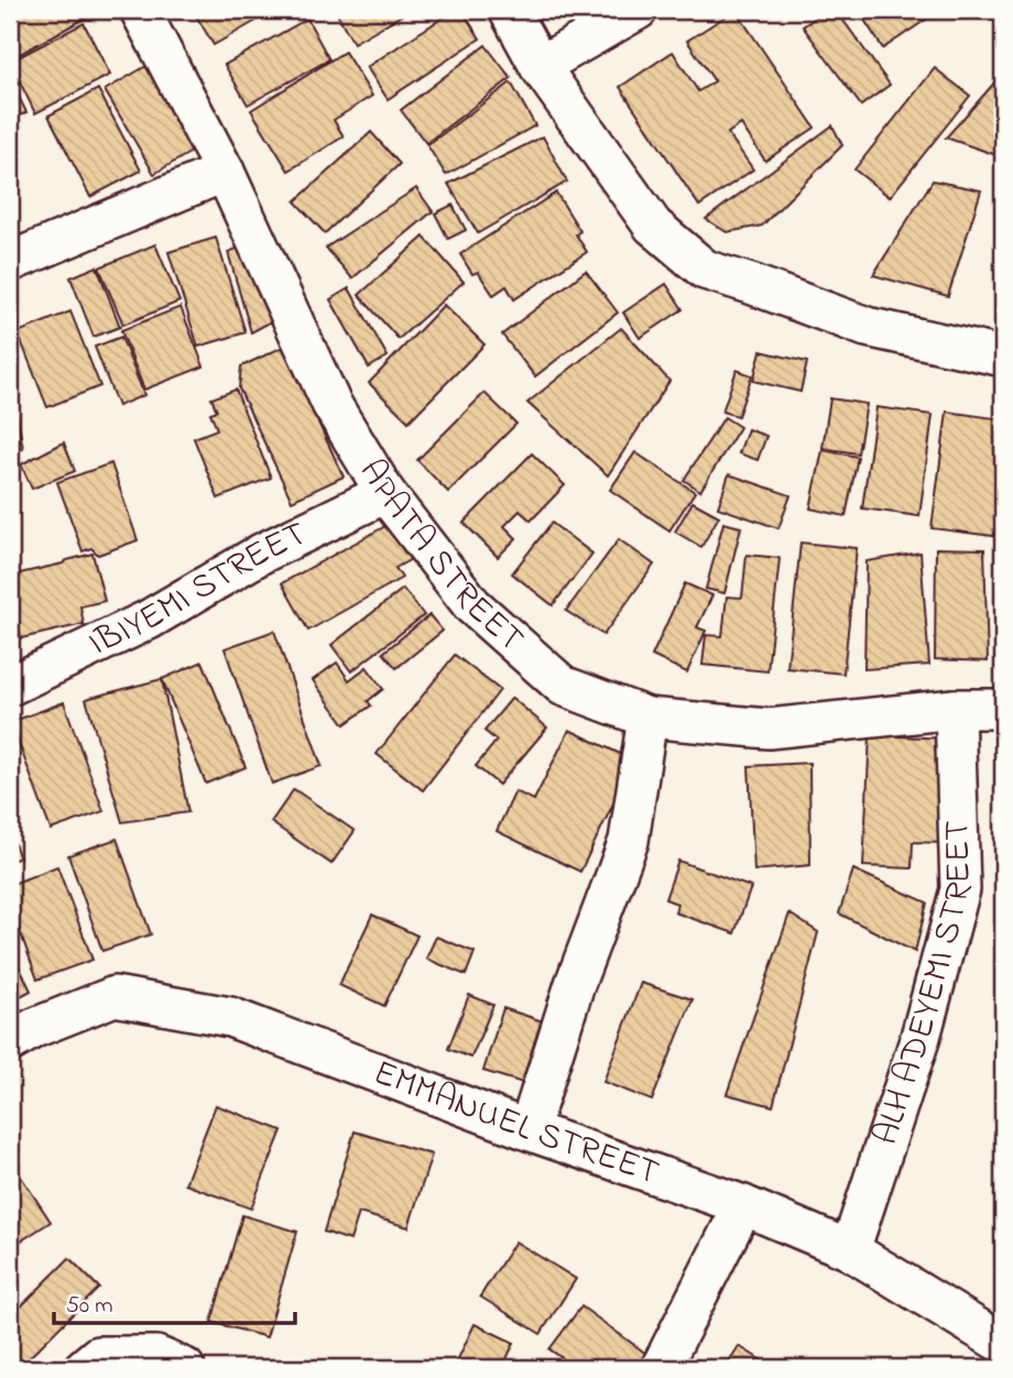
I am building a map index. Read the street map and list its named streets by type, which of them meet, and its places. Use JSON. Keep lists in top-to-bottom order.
{
  "streets": {
    "street": [
      "APATA STREET",
      "IBIYEMI STREET",
      "ALH ADEYEMI STREET",
      "EMMANUEL STREET"
    ]
  },
  "crossings": [
    ["APATA STREET", "IBIYEMI STREET"],
    ["APATA STREET", "ALH ADEYEMI STREET"],
    ["ALH ADEYEMI STREET", "EMMANUEL STREET"]
  ],
  "scale_bar": "50 m"
}
